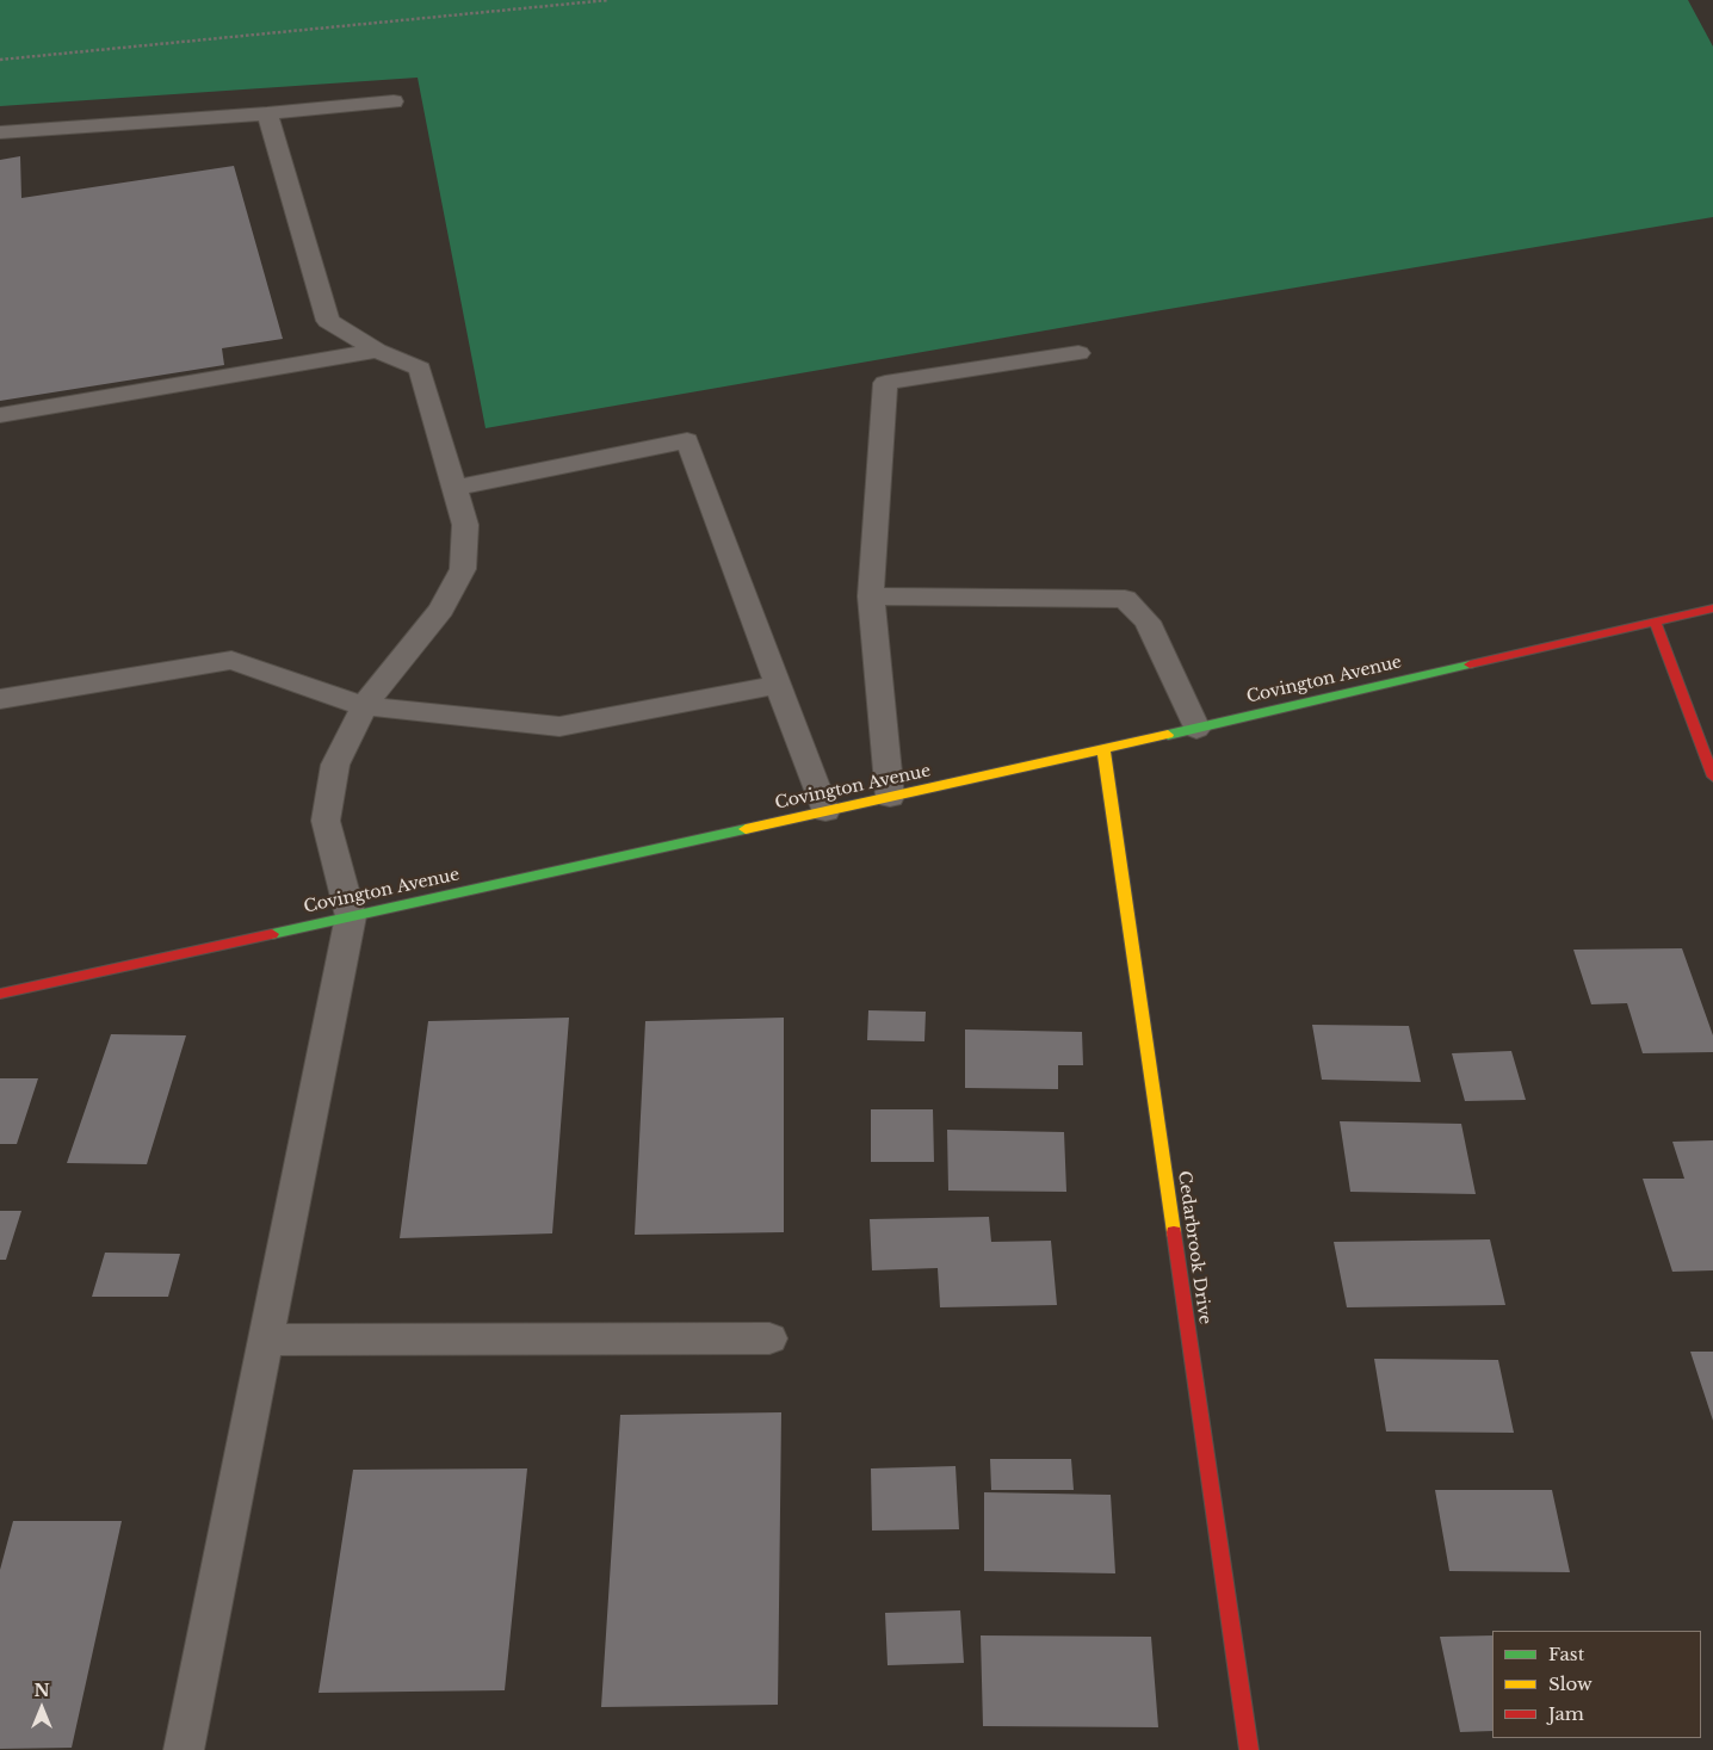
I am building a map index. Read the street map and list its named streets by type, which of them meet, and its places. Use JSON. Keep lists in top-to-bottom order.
{
  "streets": {
    "main road": ["Covington Avenue", "Cedarbrook Drive"]
  },
  "crossings": [
    ["Covington Avenue", "Cedarbrook Drive"]
  ],
  "legend": ["Fast", "Slow", "Jam"],
  "north": "top"
}
